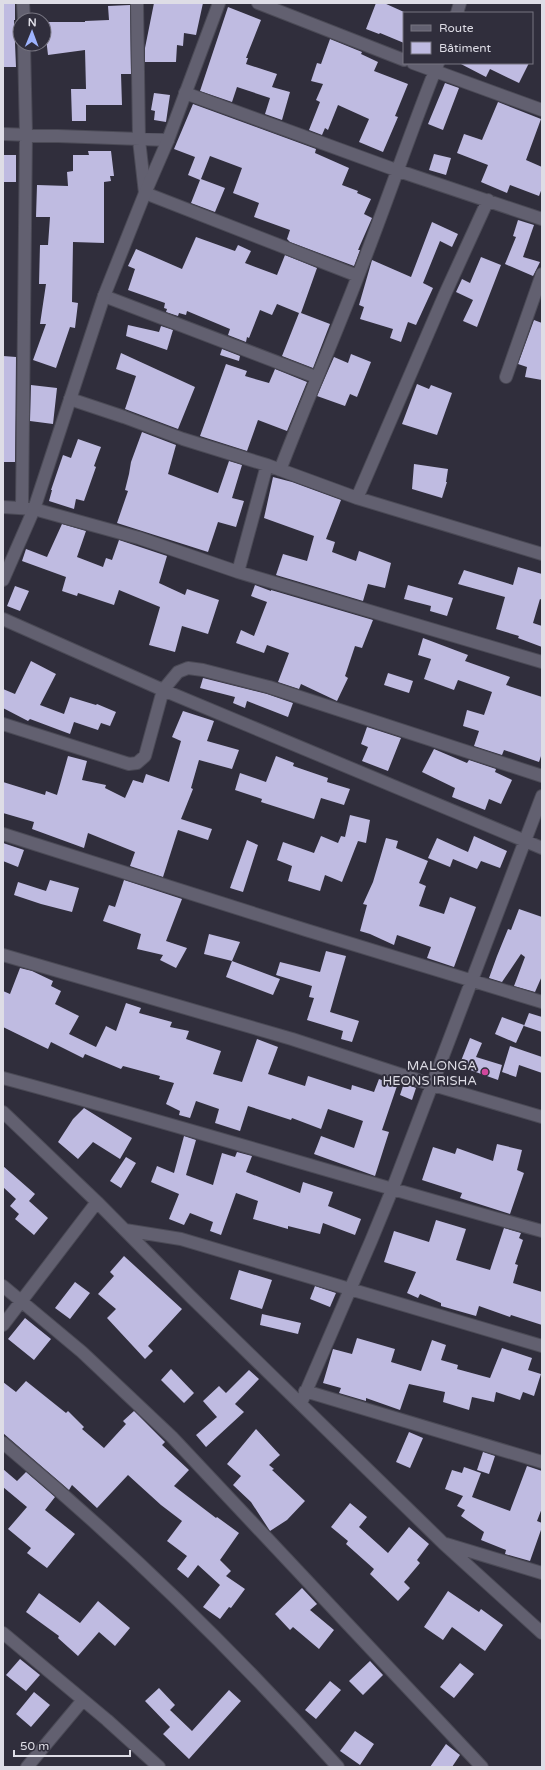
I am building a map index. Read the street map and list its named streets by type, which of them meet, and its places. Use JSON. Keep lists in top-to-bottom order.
{
  "places": ["MALONGA HEONS IRISHA"],
  "legend": ["Route", "Bâtiment"],
  "scale_bar": "50 m",
  "north": "top"
}
